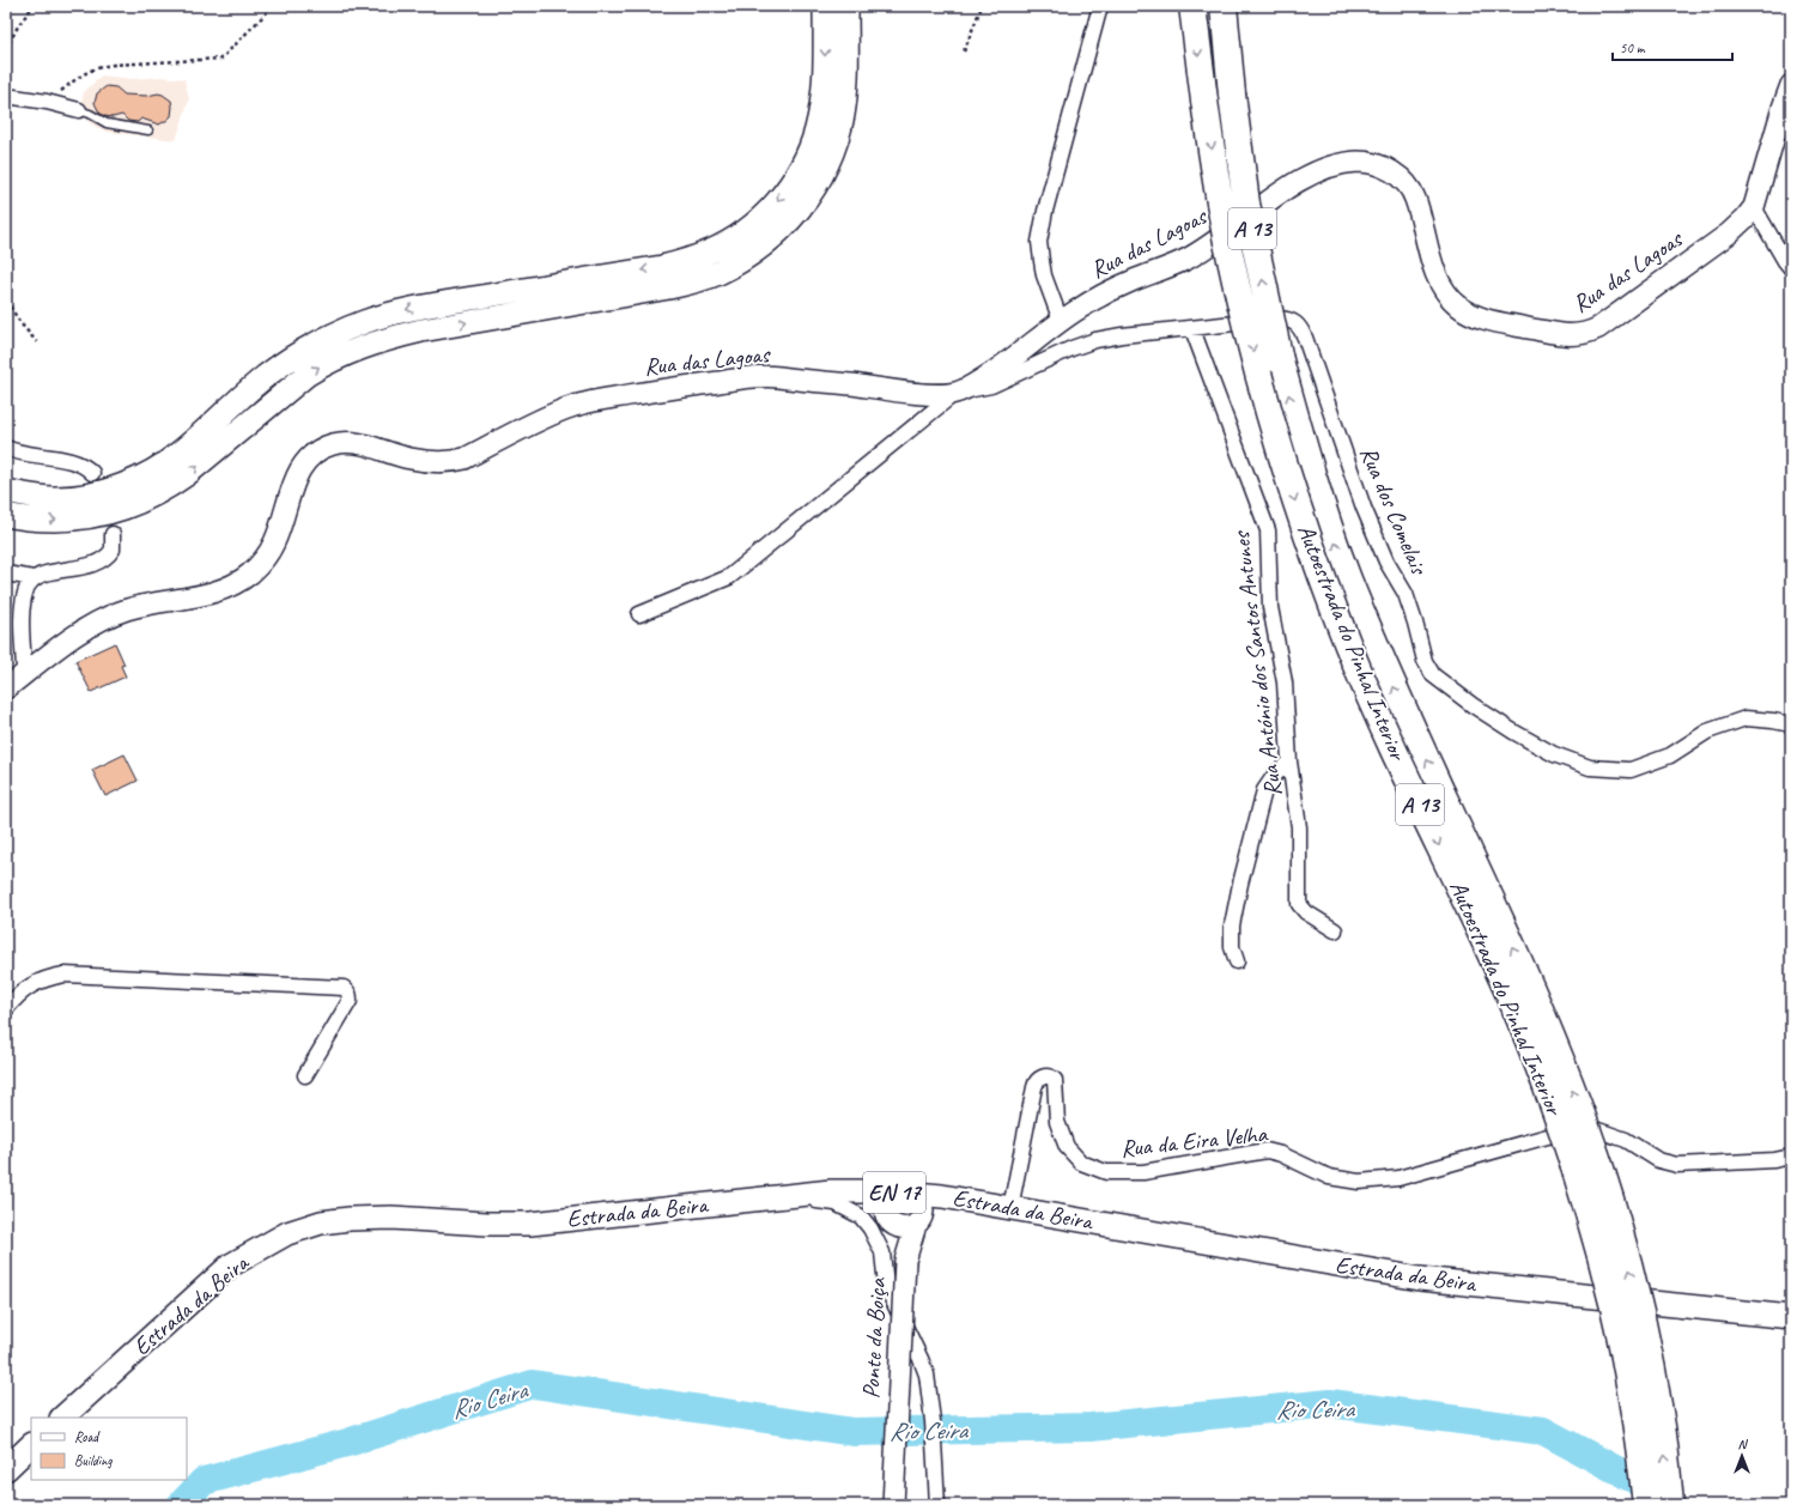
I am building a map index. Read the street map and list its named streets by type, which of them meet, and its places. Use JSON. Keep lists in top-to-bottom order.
{
  "streets": {
    "highway": ["A 13", "Autoestrada do Pinhal Interior"],
    "main road": ["EN 17", "Estrada da Beira"],
    "street": [
      "Rua das Lagoas",
      "Rua dos Comelais",
      "Rua António dos Santos Antunes",
      "Rua da Eira Velha",
      "Ponte da Boiça"
    ]
  },
  "crossings": [
    ["Rua das Lagoas", "Rua dos Comelais"],
    ["Rua dos Comelais", "Rua António dos Santos Antunes"],
    ["Rua da Eira Velha", "Estrada da Beira"],
    ["Estrada da Beira", "Ponte da Boiça"]
  ],
  "water": ["Rio Ceira"],
  "legend": ["Road", "Building"],
  "scale_bar": "50 m",
  "north": "top"
}
